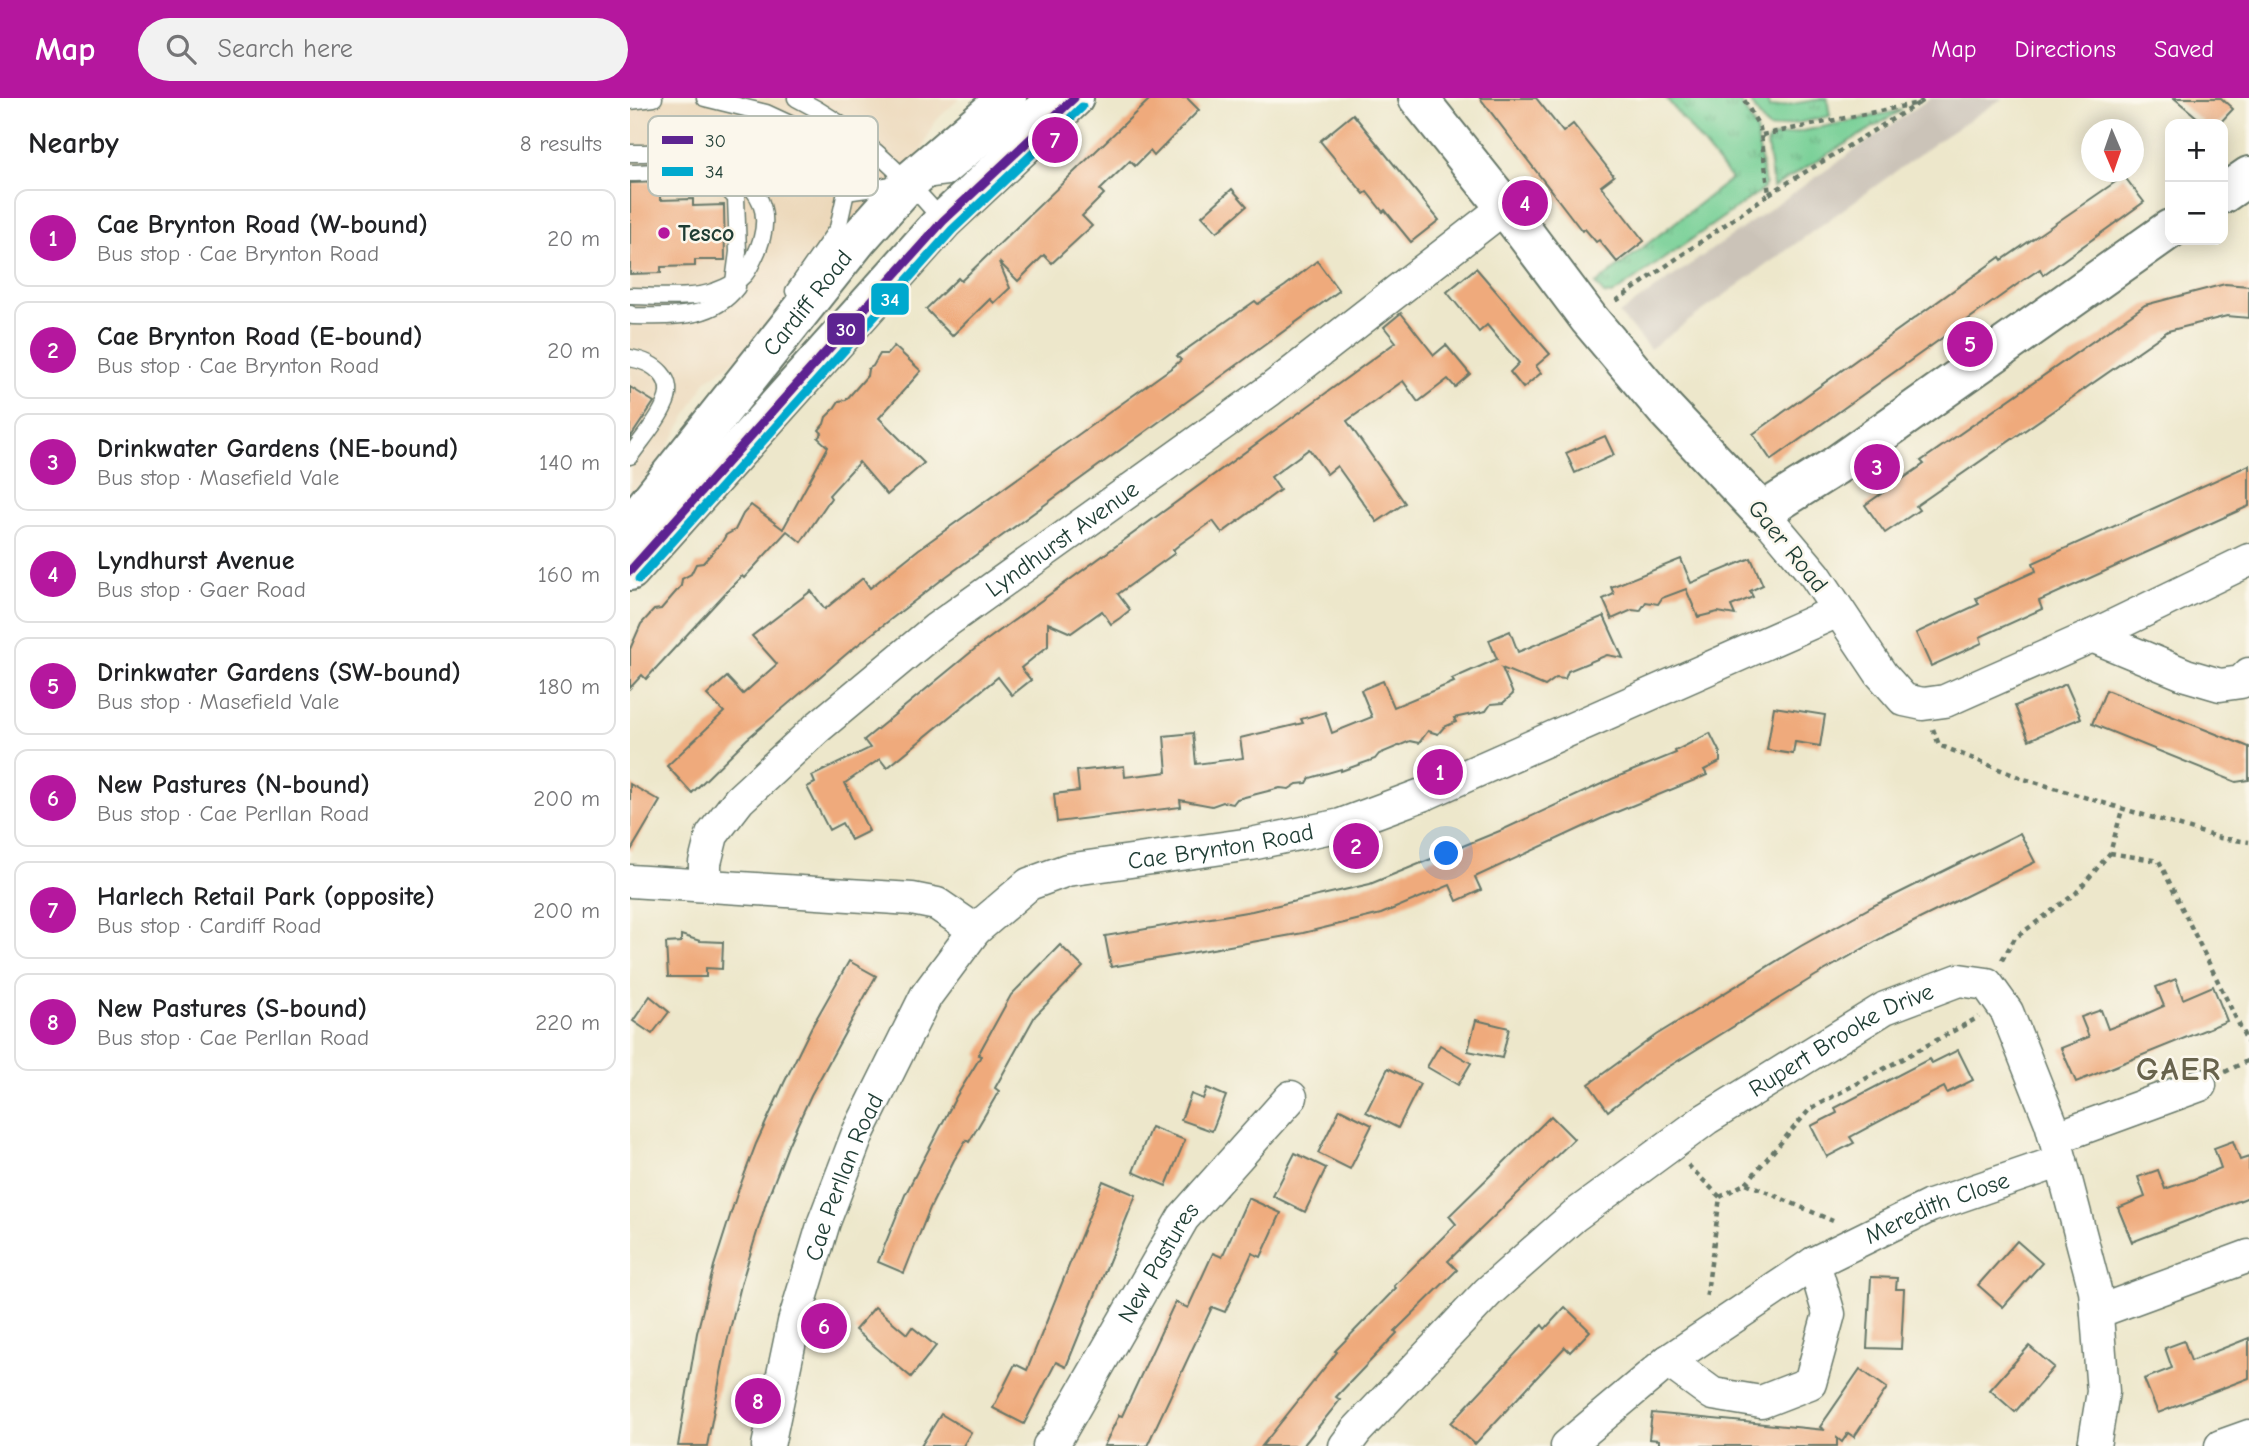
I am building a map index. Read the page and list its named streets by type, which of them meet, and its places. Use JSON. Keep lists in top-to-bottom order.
{
  "streets": {
    "main road": ["Cardiff Road", "Gaer Road"],
    "street": [
      "Lyndhurst Avenue",
      "Cae Brynton Road",
      "Rupert Brooke Drive",
      "Cae Perllan Road",
      "Meredith Close",
      "New Pastures"
    ]
  },
  "crossings": [
    ["Lyndhurst Avenue", "Gaer Road"],
    ["Gaer Road", "Cae Brynton Road"],
    ["Cae Brynton Road", "Cae Perllan Road"]
  ],
  "districts": ["GAER"],
  "places": ["Tesco"],
  "lines": ["transit line 30", "transit line 34"],
  "legend": ["30", "34"],
  "north": "bottom",
  "page": {
    "header": "Map",
    "search": "Search here",
    "nav": ["Map", "Directions", "Saved"],
    "heading": ["Nearby", "8 results"],
    "pins": [
      "7",
      "4",
      "5",
      "3",
      "1",
      "2",
      "6",
      "8"
    ],
    "map_buttons": ["+", "−"],
    "list": [
      {
        "mark": "1",
        "name": "Cae Brynton Road (W-bound)",
        "note": "Bus stop · Cae Brynton Road",
        "value": "20 m"
      },
      {
        "mark": "2",
        "name": "Cae Brynton Road (E-bound)",
        "note": "Bus stop · Cae Brynton Road",
        "value": "20 m"
      },
      {
        "mark": "3",
        "name": "Drinkwater Gardens (NE-bound)",
        "note": "Bus stop · Masefield Vale",
        "value": "140 m"
      },
      {
        "mark": "4",
        "name": "Lyndhurst Avenue",
        "note": "Bus stop · Gaer Road",
        "value": "160 m"
      },
      {
        "mark": "5",
        "name": "Drinkwater Gardens (SW-bound)",
        "note": "Bus stop · Masefield Vale",
        "value": "180 m"
      },
      {
        "mark": "6",
        "name": "New Pastures (N-bound)",
        "note": "Bus stop · Cae Perllan Road",
        "value": "200 m"
      },
      {
        "mark": "7",
        "name": "Harlech Retail Park (opposite)",
        "note": "Bus stop · Cardiff Road",
        "value": "200 m"
      },
      {
        "mark": "8",
        "name": "New Pastures (S-bound)",
        "note": "Bus stop · Cae Perllan Road",
        "value": "220 m"
      }
    ]
  }
}
